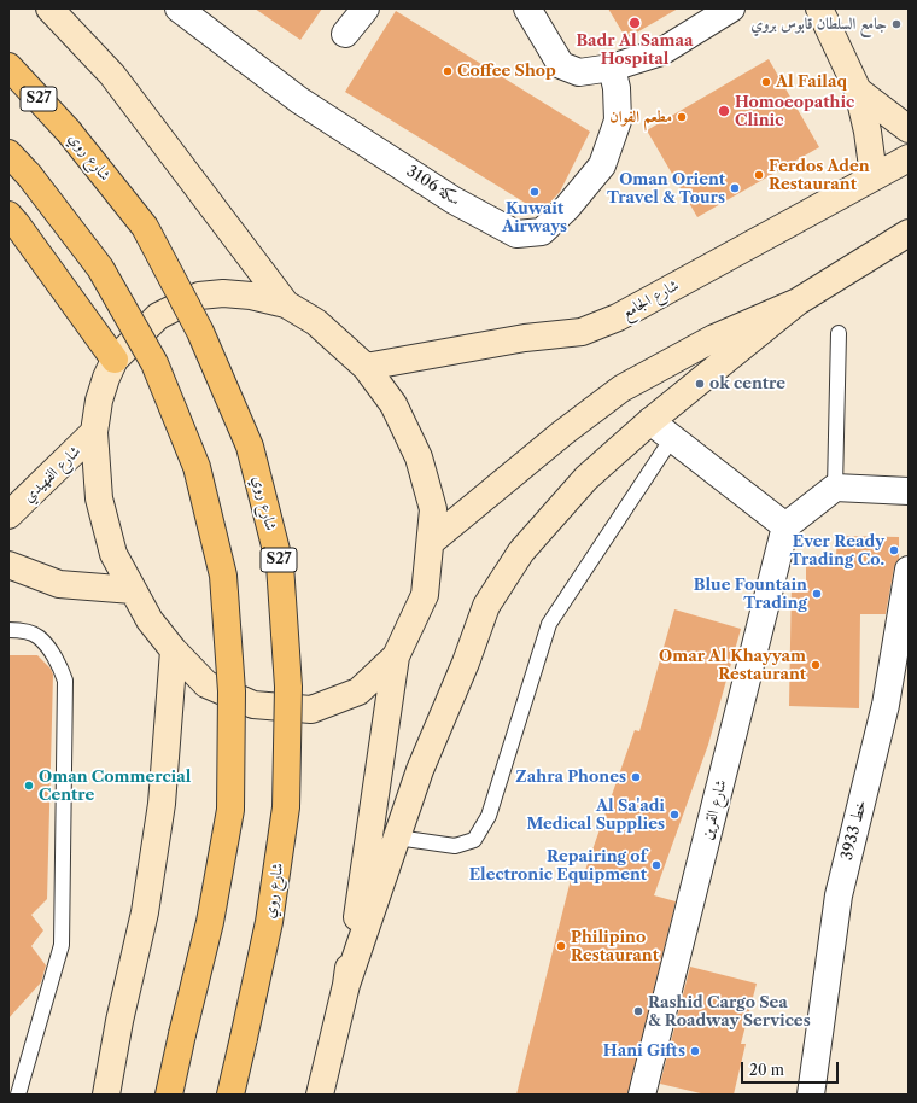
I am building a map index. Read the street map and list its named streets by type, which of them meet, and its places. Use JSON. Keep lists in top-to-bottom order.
{
  "streets": {
    "main road": [
      "S27",
      "شارع روي",
      "شارع الجامع",
      "شارع الفهيدي"
    ],
    "street": ["سكة 3106", "شارع القرين", "3933 خط"]
  },
  "places": [
    "Badr Al Samaa Hospital",
    "جامع السلطان قابوس بروي",
    "Coffee Shop",
    "Al Failaq",
    "Homoeopathic Clinic",
    "مطعم الفوان",
    "Ferdos Aden Restaurant",
    "Oman Orient Travel & Tours",
    "Kuwait Airways",
    "ok centre",
    "Ever Ready Trading Co.",
    "Blue Fountain Trading",
    "Omar Al Khayyam Restaurant",
    "Zahra Phones",
    "Oman Commercial Centre",
    "Al Sa'adi Medical Supplies",
    "Repairing of Electronic Equipment",
    "Philipino Restaurant",
    "Rashid Cargo Sea & Roadway Services",
    "Hani Gifts"
  ],
  "scale_bar": "20 m"
}
